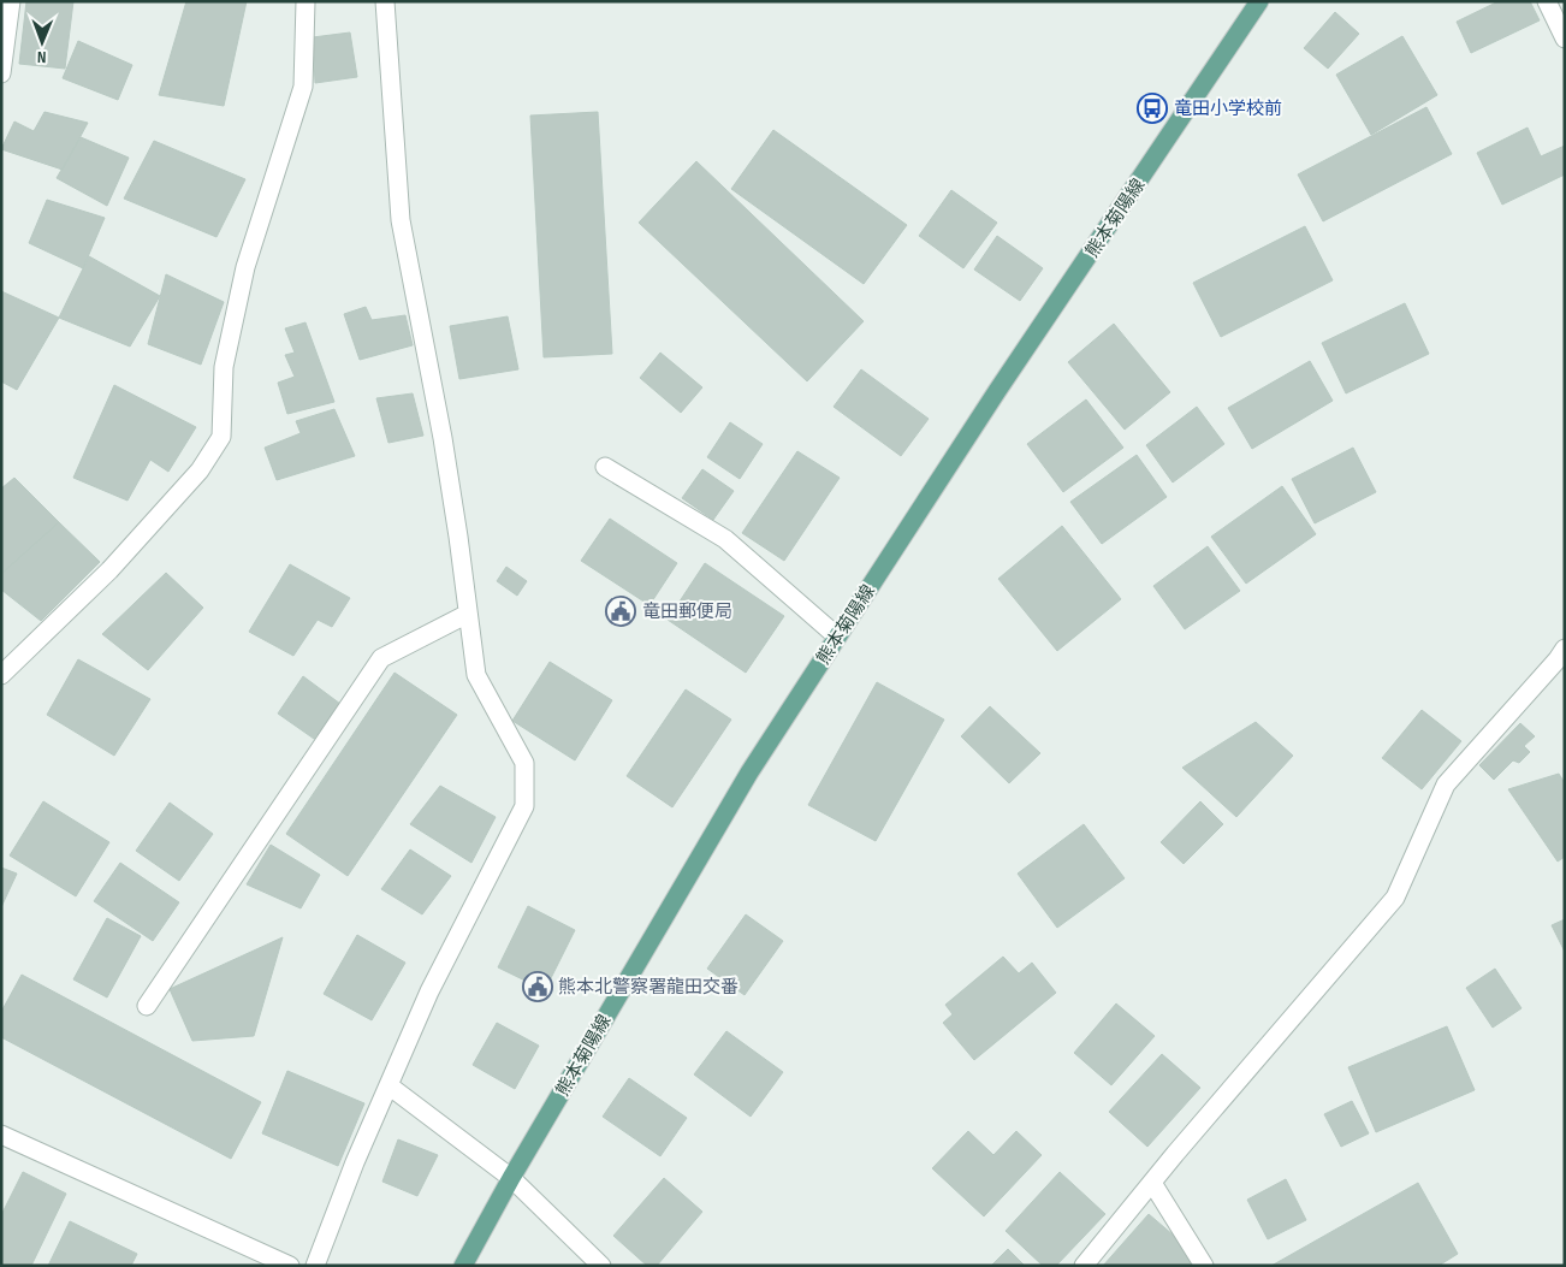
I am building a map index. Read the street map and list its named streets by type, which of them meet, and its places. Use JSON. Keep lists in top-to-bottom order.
{
  "streets": {
    "main road": ["熊本菊陽線"]
  },
  "places": {
    "bus stop": ["竜田小学校前"],
    "public building": ["竜田郵便局", "熊本北警察署龍田交番"]
  },
  "north": "bottom"
}
